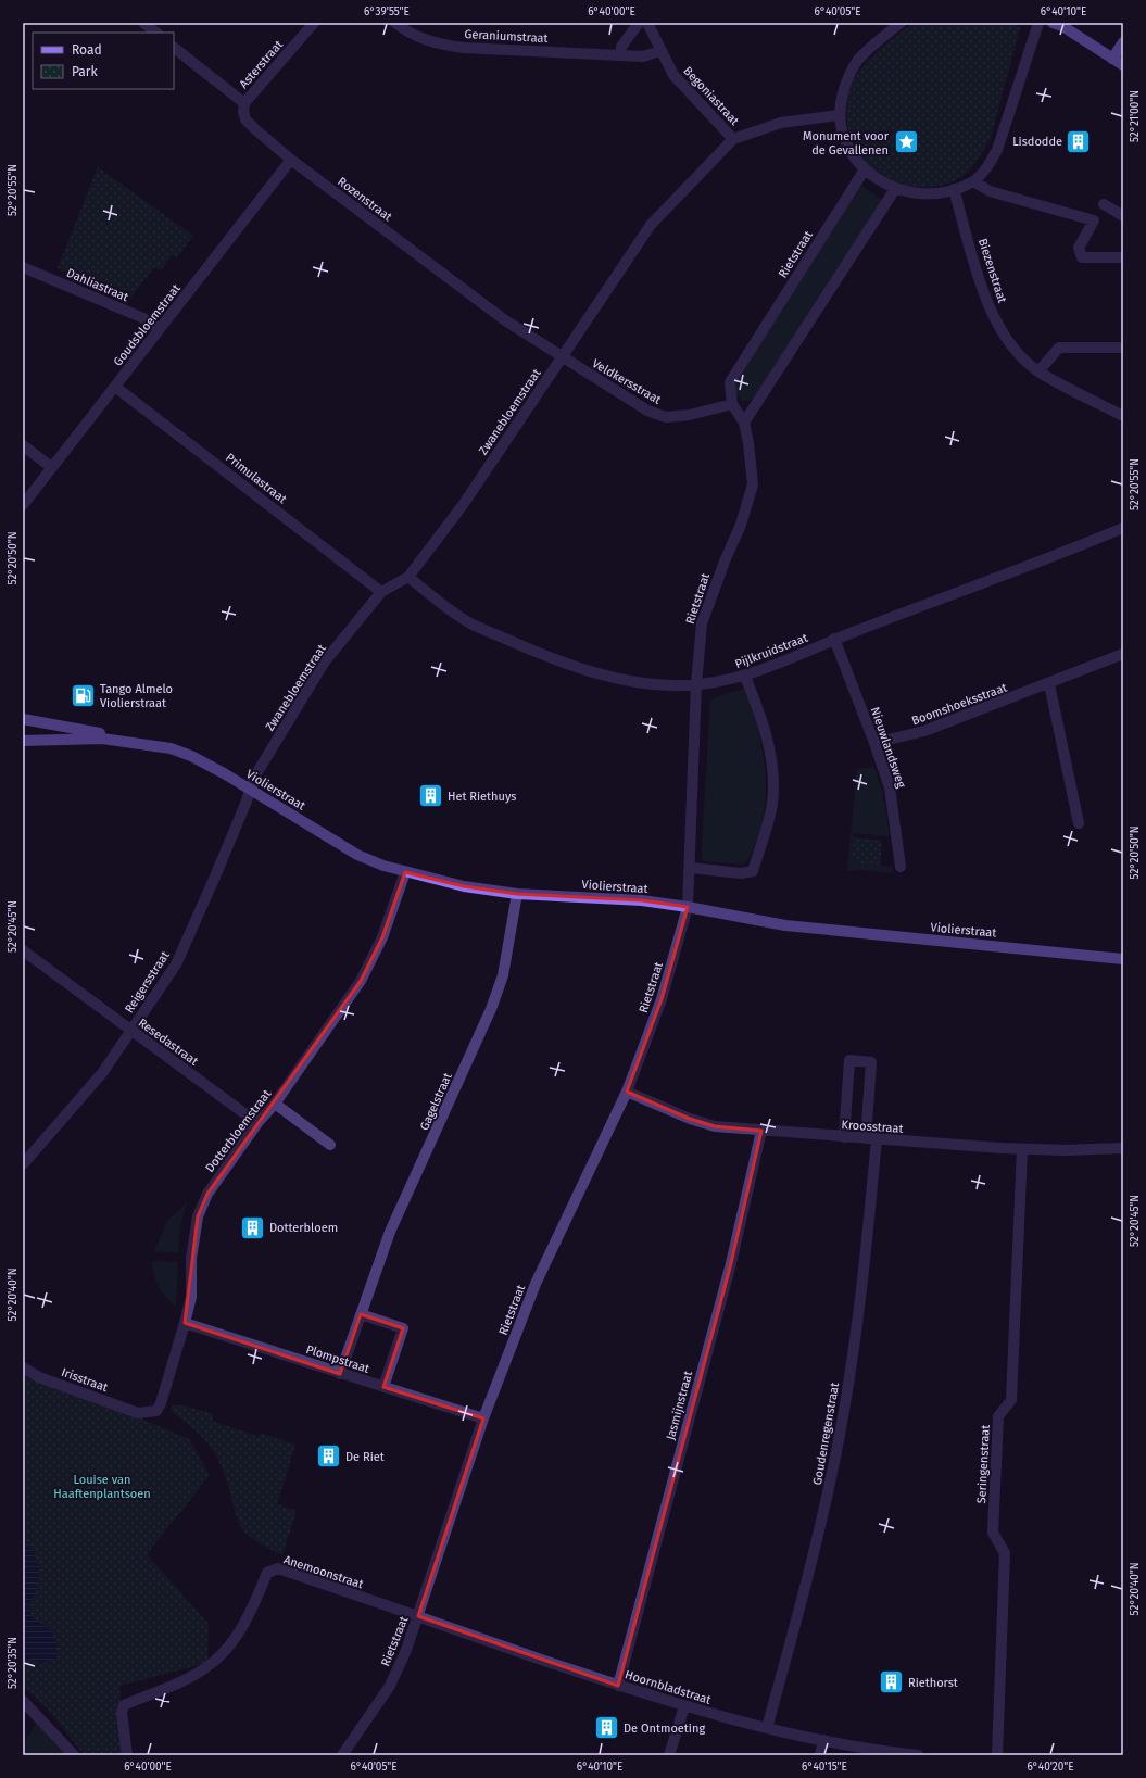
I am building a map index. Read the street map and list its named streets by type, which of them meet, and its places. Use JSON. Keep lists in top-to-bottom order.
{
  "streets": {
    "main road": ["Violierstraat"],
    "street": [
      "Geraniumstraat",
      "Asterstraat",
      "Begoniastraat",
      "Rozenstraat",
      "Rietstraat",
      "Biezenstraat",
      "Dahliastraat",
      "Goudsbloemstraat",
      "Veldkersstraat",
      "Zwanebloemstraat",
      "Primulastraat",
      "Pijlkruidstraat",
      "Boomshoeksstraat",
      "Nieuwlandsweg",
      "Reigersstraat",
      "Resedastraat",
      "Gagelstraat",
      "Kroosstraat",
      "Dotterbloemstraat",
      "Plompstraat",
      "Irisstraat",
      "Jasmijnstraat",
      "Goudenregenstraat",
      "Seringenstraat",
      "Anemoonstraat",
      "Hoornbladstraat"
    ]
  },
  "crossings": [
    ["Geraniumstraat", "Begoniastraat"],
    ["Asterstraat", "Rozenstraat"],
    ["Begoniastraat", "Zwanebloemstraat"],
    ["Rozenstraat", "Goudsbloemstraat"],
    ["Rozenstraat", "Veldkersstraat"],
    ["Rozenstraat", "Zwanebloemstraat"],
    ["Rietstraat", "Veldkersstraat"],
    ["Rietstraat", "Pijlkruidstraat"],
    ["Rietstraat", "Violierstraat"],
    ["Rietstraat", "Kroosstraat"],
    ["Rietstraat", "Plompstraat"],
    ["Rietstraat", "Anemoonstraat"],
    ["Rietstraat", "Hoornbladstraat"],
    ["Dahliastraat", "Goudsbloemstraat"],
    ["Goudsbloemstraat", "Primulastraat"],
    ["Veldkersstraat", "Zwanebloemstraat"],
    ["Zwanebloemstraat", "Primulastraat"],
    ["Zwanebloemstraat", "Pijlkruidstraat"],
    ["Zwanebloemstraat", "Violierstraat"],
    ["Zwanebloemstraat", "Reigersstraat"],
    ["Pijlkruidstraat", "Nieuwlandsweg"],
    ["Boomshoeksstraat", "Nieuwlandsweg"],
    ["Violierstraat", "Reigersstraat"],
    ["Violierstraat", "Gagelstraat"],
    ["Violierstraat", "Dotterbloemstraat"],
    ["Reigersstraat", "Resedastraat"],
    ["Resedastraat", "Dotterbloemstraat"],
    ["Gagelstraat", "Plompstraat"],
    ["Kroosstraat", "Jasmijnstraat"],
    ["Kroosstraat", "Goudenregenstraat"],
    ["Kroosstraat", "Seringenstraat"],
    ["Dotterbloemstraat", "Plompstraat"],
    ["Dotterbloemstraat", "Irisstraat"],
    ["Jasmijnstraat", "Hoornbladstraat"],
    ["Goudenregenstraat", "Hoornbladstraat"],
    ["Anemoonstraat", "Hoornbladstraat"]
  ],
  "parks": ["Louise van Haaftenplantsoen"],
  "places": {
    "building": [
      "Lisdodde",
      "Het Riethuys",
      "Dotterbloem",
      "De Riet",
      "Riethorst",
      "De Ontmoeting"
    ],
    "place": ["Monument voor de Gevallenen"],
    "fuel station": ["Tango Almelo Violierstraat"]
  },
  "legend": ["Road", "Park"],
  "coordinates": [
    "6°39'55\"E",
    "6°40'00\"E",
    "6°40'05\"E",
    "6°40'10\"E",
    "52°21'00\"N",
    "52°20'55\"N",
    "52°20'50\"N",
    "52°20'45\"N",
    "52°20'40\"N",
    "52°20'35\"N",
    "6°40'15\"E",
    "6°40'20\"E"
  ]
}
